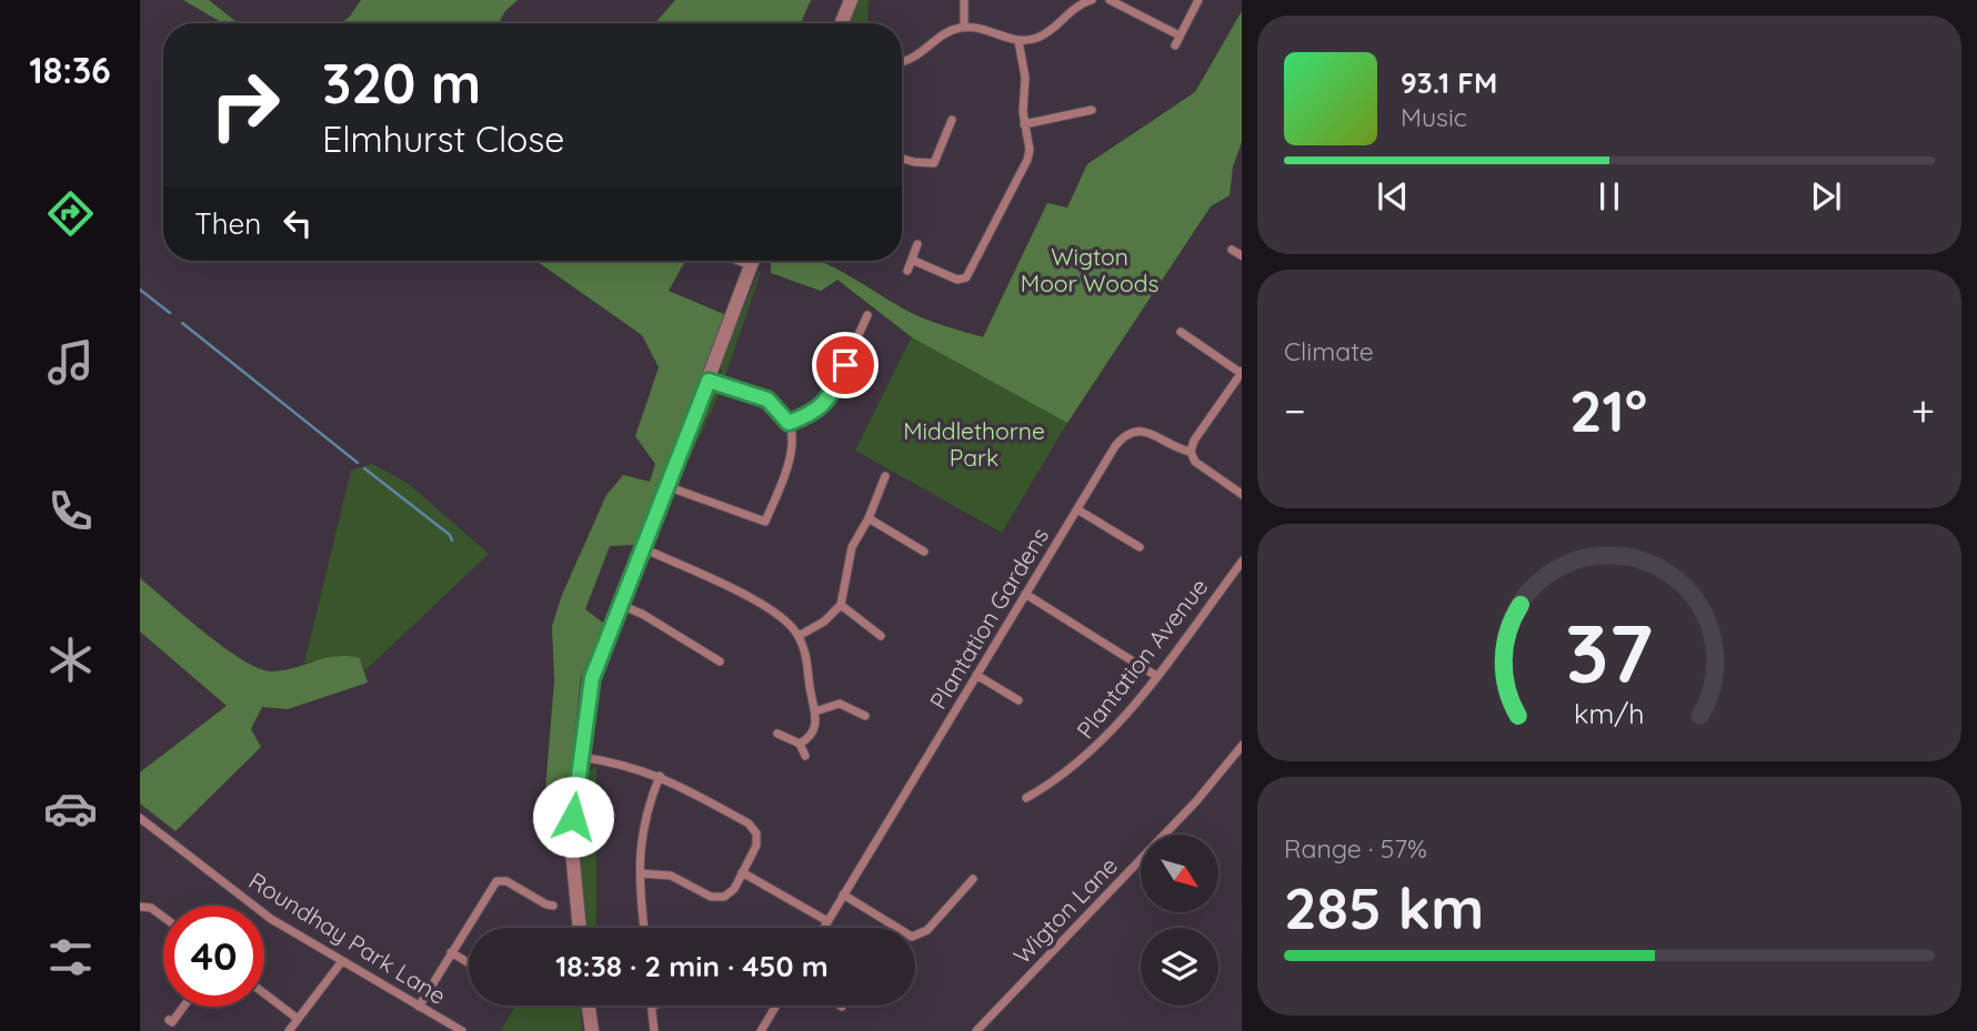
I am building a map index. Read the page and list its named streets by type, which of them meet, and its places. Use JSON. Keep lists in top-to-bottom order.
{
  "streets": {
    "street": [
      "Plantation Gardens",
      "Plantation Avenue",
      "Wigton Lane",
      "Roundhay Park Lane"
    ]
  },
  "parks": ["Wigton Moor Woods", "Middlethorne Park"],
  "north": "bottom right",
  "page": {
    "tabs": "18:36",
    "turn": ["320 m", "Elmhurst Close"],
    "song": ["93.1 FM", "Music"],
    "then": "Then",
    "tile": [
      "Climate",
      ["Range · 57%", "285 km"]
    ],
    "heat": ["−", "21°", "+"],
    "limit": "40",
    "trip": "18:38 · 2 min · 450 m",
    "gauge": ["37", "km/h"]
  }
}
